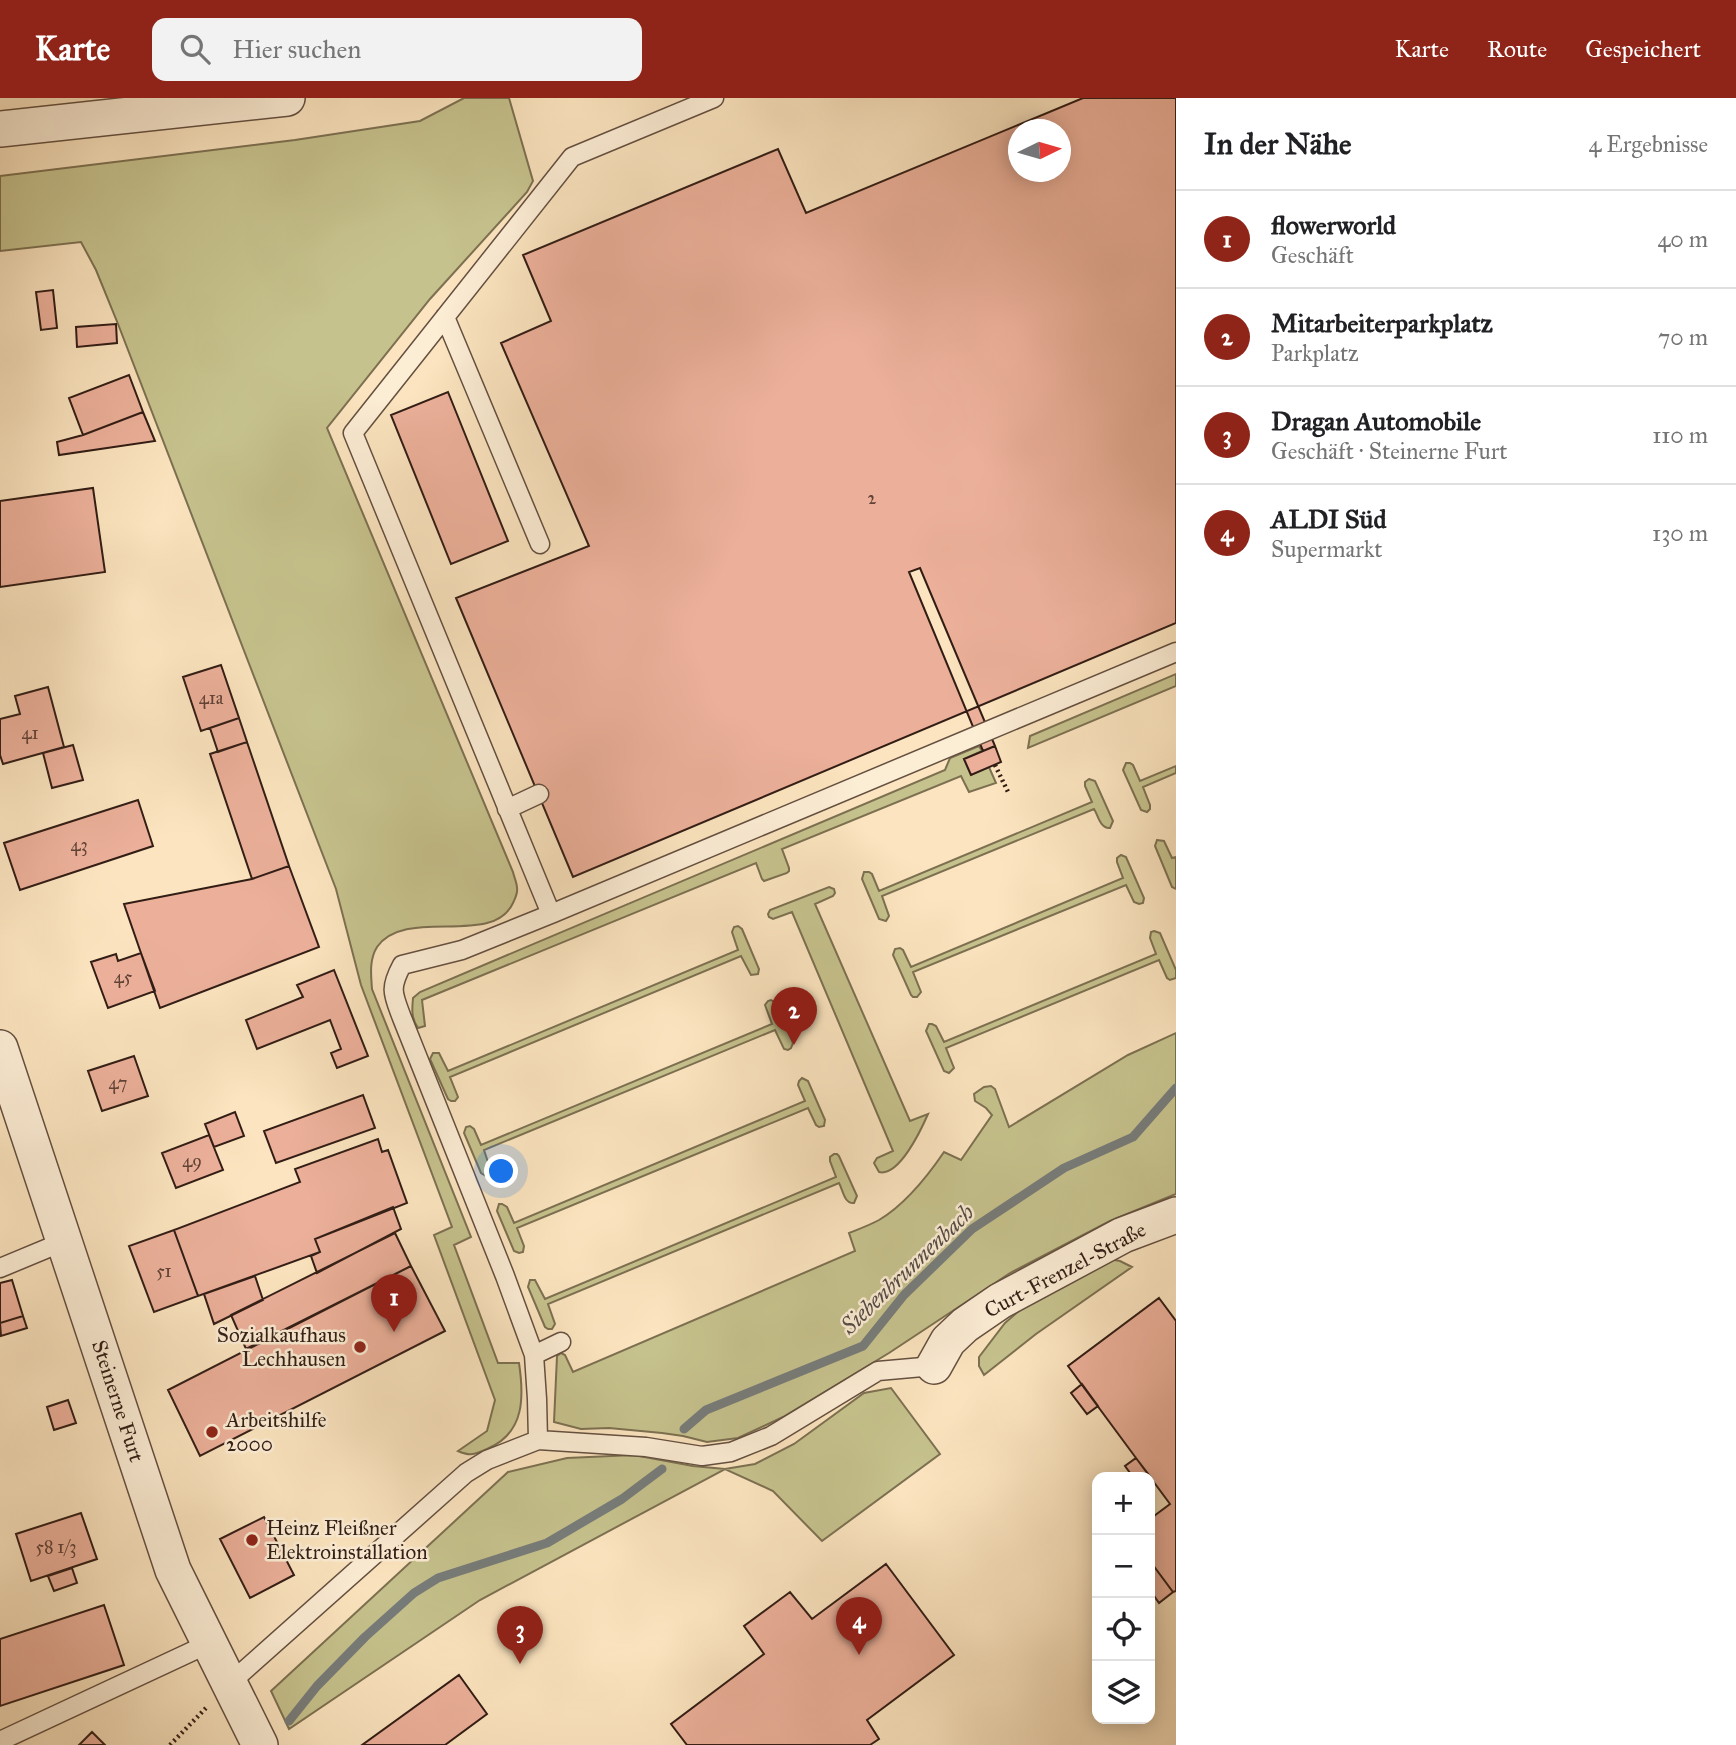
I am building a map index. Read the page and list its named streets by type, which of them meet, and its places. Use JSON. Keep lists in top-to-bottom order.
{
  "streets": {
    "street": ["Curt-Frenzel-Straße", "Steinerne Furt"]
  },
  "water": ["Siebenbrunnenbach"],
  "places": ["Sozialkaufhaus Lechhausen", "Arbeitshilfe 2000", "Heinz Fleißner Elektroinstallation"],
  "house_numbers": [
    "2",
    "41a",
    "41",
    "43",
    "45",
    "47",
    "49",
    "51",
    "58 1/3"
  ],
  "north": "right",
  "page": {
    "header": "Karte",
    "search": "Hier suchen",
    "nav": ["Karte", "Route", "Gespeichert"],
    "heading": ["In der Nähe", "4 Ergebnisse"],
    "list": [
      {
        "mark": "1",
        "name": "flowerworld",
        "note": "Geschäft",
        "value": "40 m"
      },
      {
        "mark": "2",
        "name": "Mitarbeiterparkplatz",
        "note": "Parkplatz",
        "value": "70 m"
      },
      {
        "mark": "3",
        "name": "Dragan Automobile",
        "note": "Geschäft · Steinerne Furt",
        "value": "110 m"
      },
      {
        "mark": "4",
        "name": "ALDI Süd",
        "note": "Supermarkt",
        "value": "130 m"
      }
    ],
    "pins": [
      "2",
      "1",
      "4",
      "3"
    ],
    "map_buttons": ["+", "−"]
  }
}
